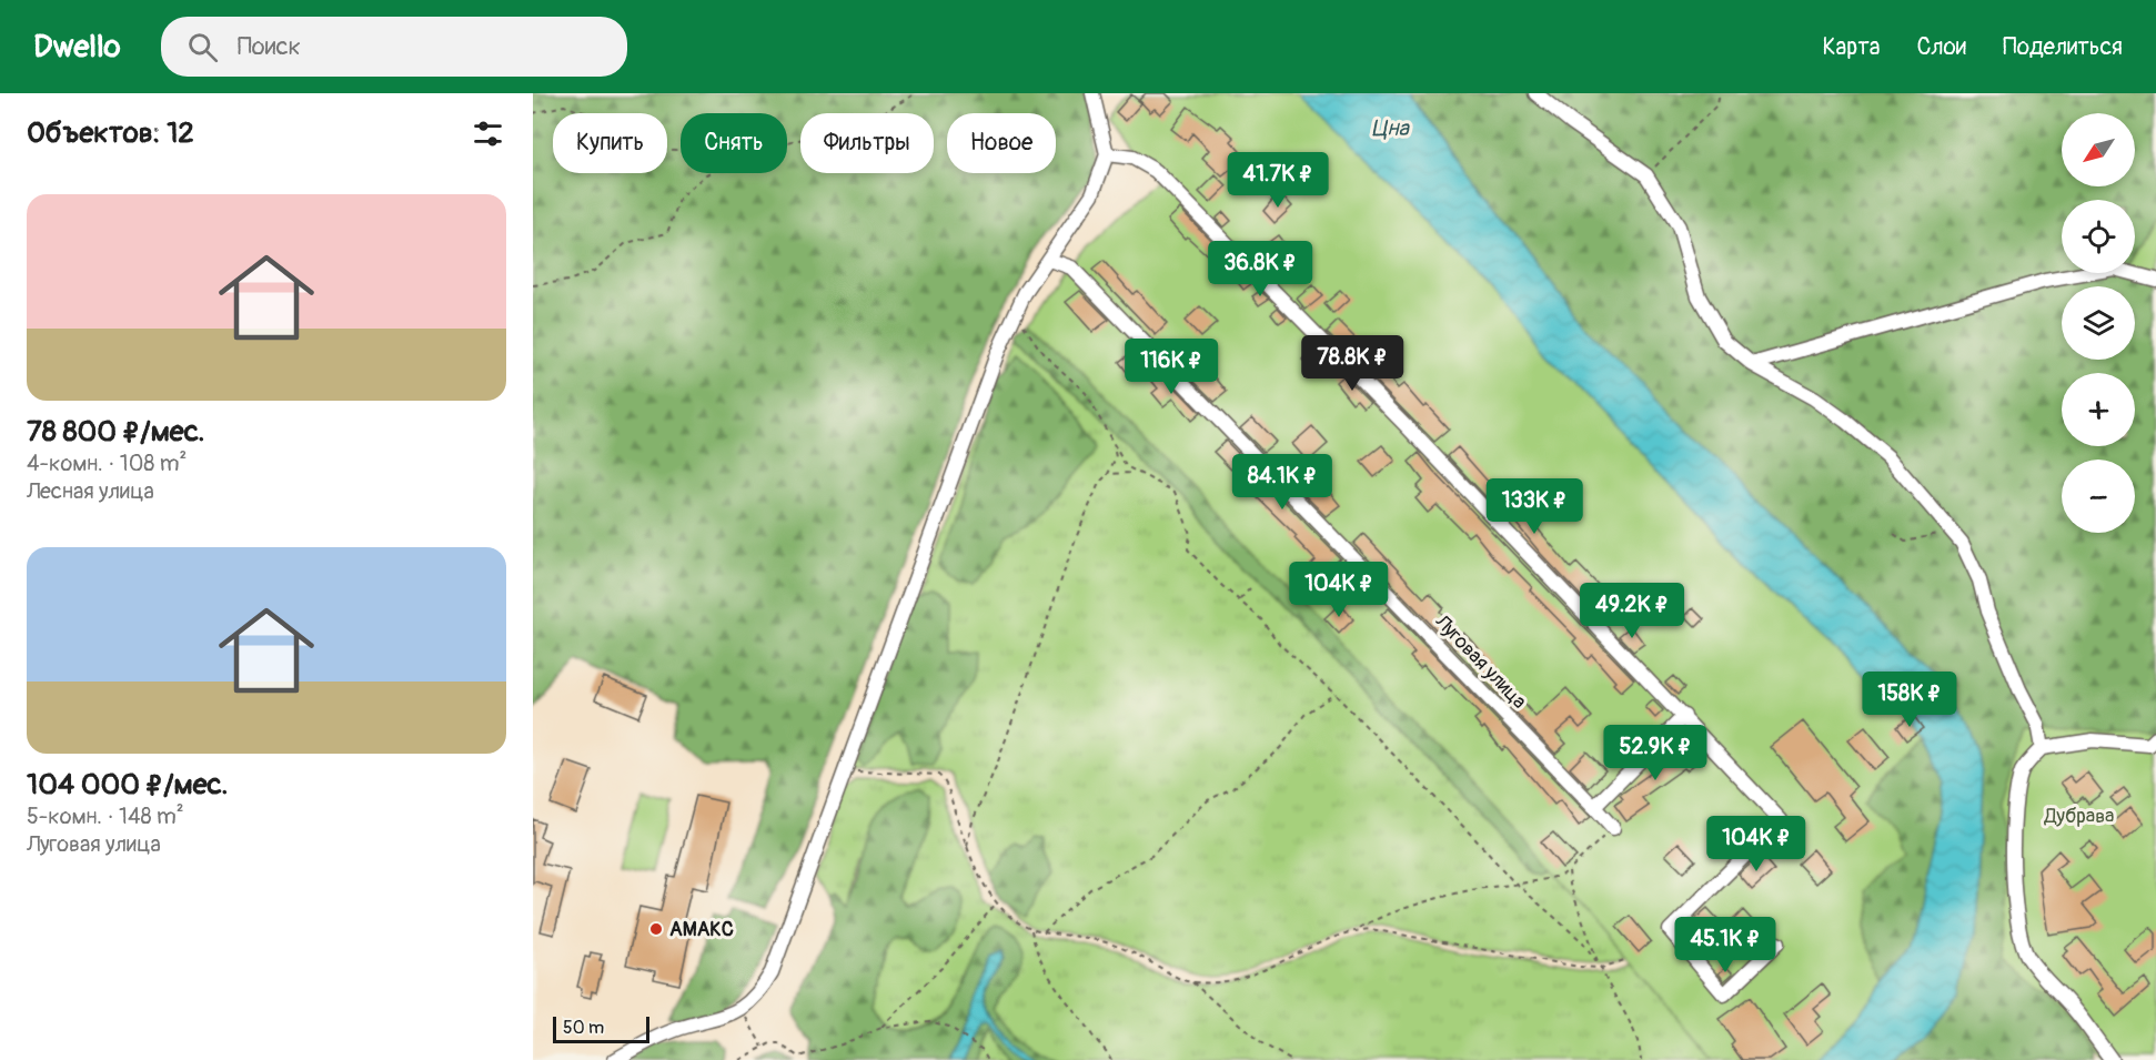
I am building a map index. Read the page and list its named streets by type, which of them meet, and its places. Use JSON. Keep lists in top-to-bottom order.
{
  "streets": {
    "street": ["Луговая улица"]
  },
  "water": ["Цна"],
  "parks": ["Дубрава"],
  "places": ["АМАКС"],
  "scale_bar": "50 m",
  "north": "bottom left",
  "page": {
    "header": "Dwello",
    "search": "Поиск",
    "nav": ["Карта", "Слои", "Поделиться"],
    "heading": "Объектов: 12",
    "map_buttons": ["+", "−"],
    "chip": [
      "Купить",
      "Снять",
      "Фильтры",
      "Новое"
    ],
    "price": [
      "41.7K ₽",
      "36.8K ₽",
      "78.8K ₽",
      "116K ₽",
      "84.1K ₽",
      "133K ₽",
      "104K ₽",
      "49.2K ₽",
      "158K ₽",
      "52.9K ₽",
      "104K ₽",
      "45.1K ₽"
    ],
    "list": [
      {
        "name": "78 800 ₽/мес.",
        "note": "4-комн. · 108 m² · Лесная улица"
      },
      {
        "name": "104 000 ₽/мес.",
        "note": "5-комн. · 148 m² · Луговая улица"
      }
    ],
    "scale": "50 m"
  }
}
